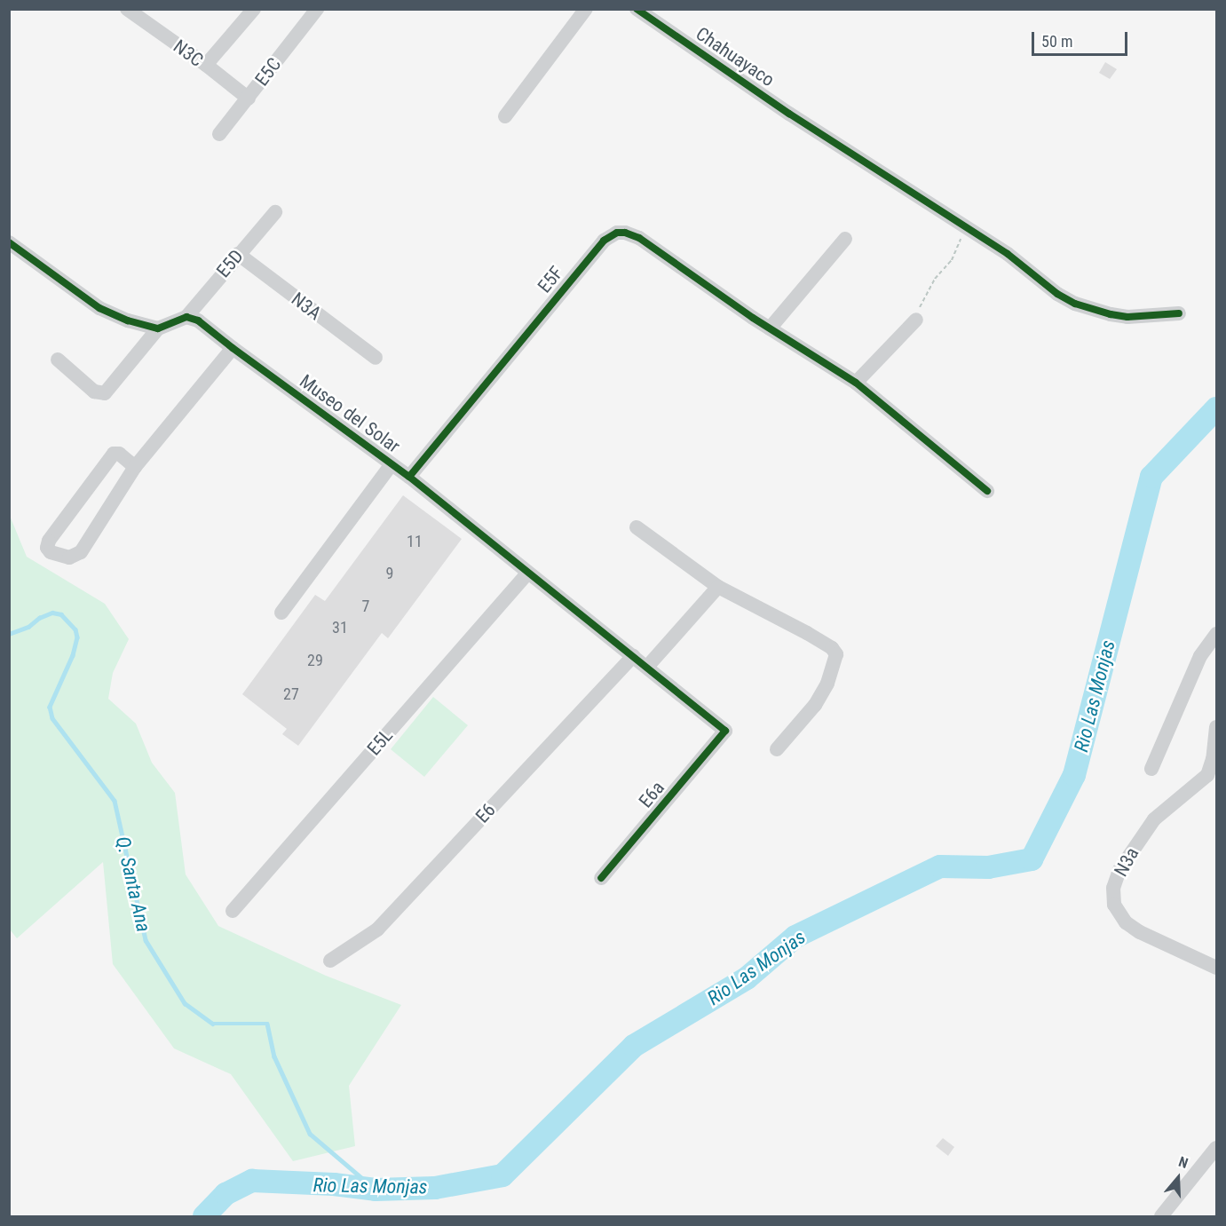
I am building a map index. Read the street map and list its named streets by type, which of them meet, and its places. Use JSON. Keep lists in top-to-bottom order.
{
  "streets": {
    "street": [
      "N3C",
      "Chahuayaco",
      "E5C",
      "E5D",
      "E5F",
      "N3A",
      "Museo del Solar",
      "E5L",
      "E6a",
      "E6",
      "N3a"
    ]
  },
  "crossings": [
    ["N3C", "E5C"],
    ["E5D", "N3A"],
    ["E5D", "Museo del Solar"],
    ["E5F", "Museo del Solar"],
    ["Museo del Solar", "E5L"],
    ["Museo del Solar", "E6a"],
    ["Museo del Solar", "E6"]
  ],
  "water": ["Rio Las Monjas", "Q. Santa Ana"],
  "house_numbers": [
    "11",
    "9",
    "7",
    "31",
    "29",
    "27"
  ],
  "scale_bar": "50 m",
  "north": "top"
}
